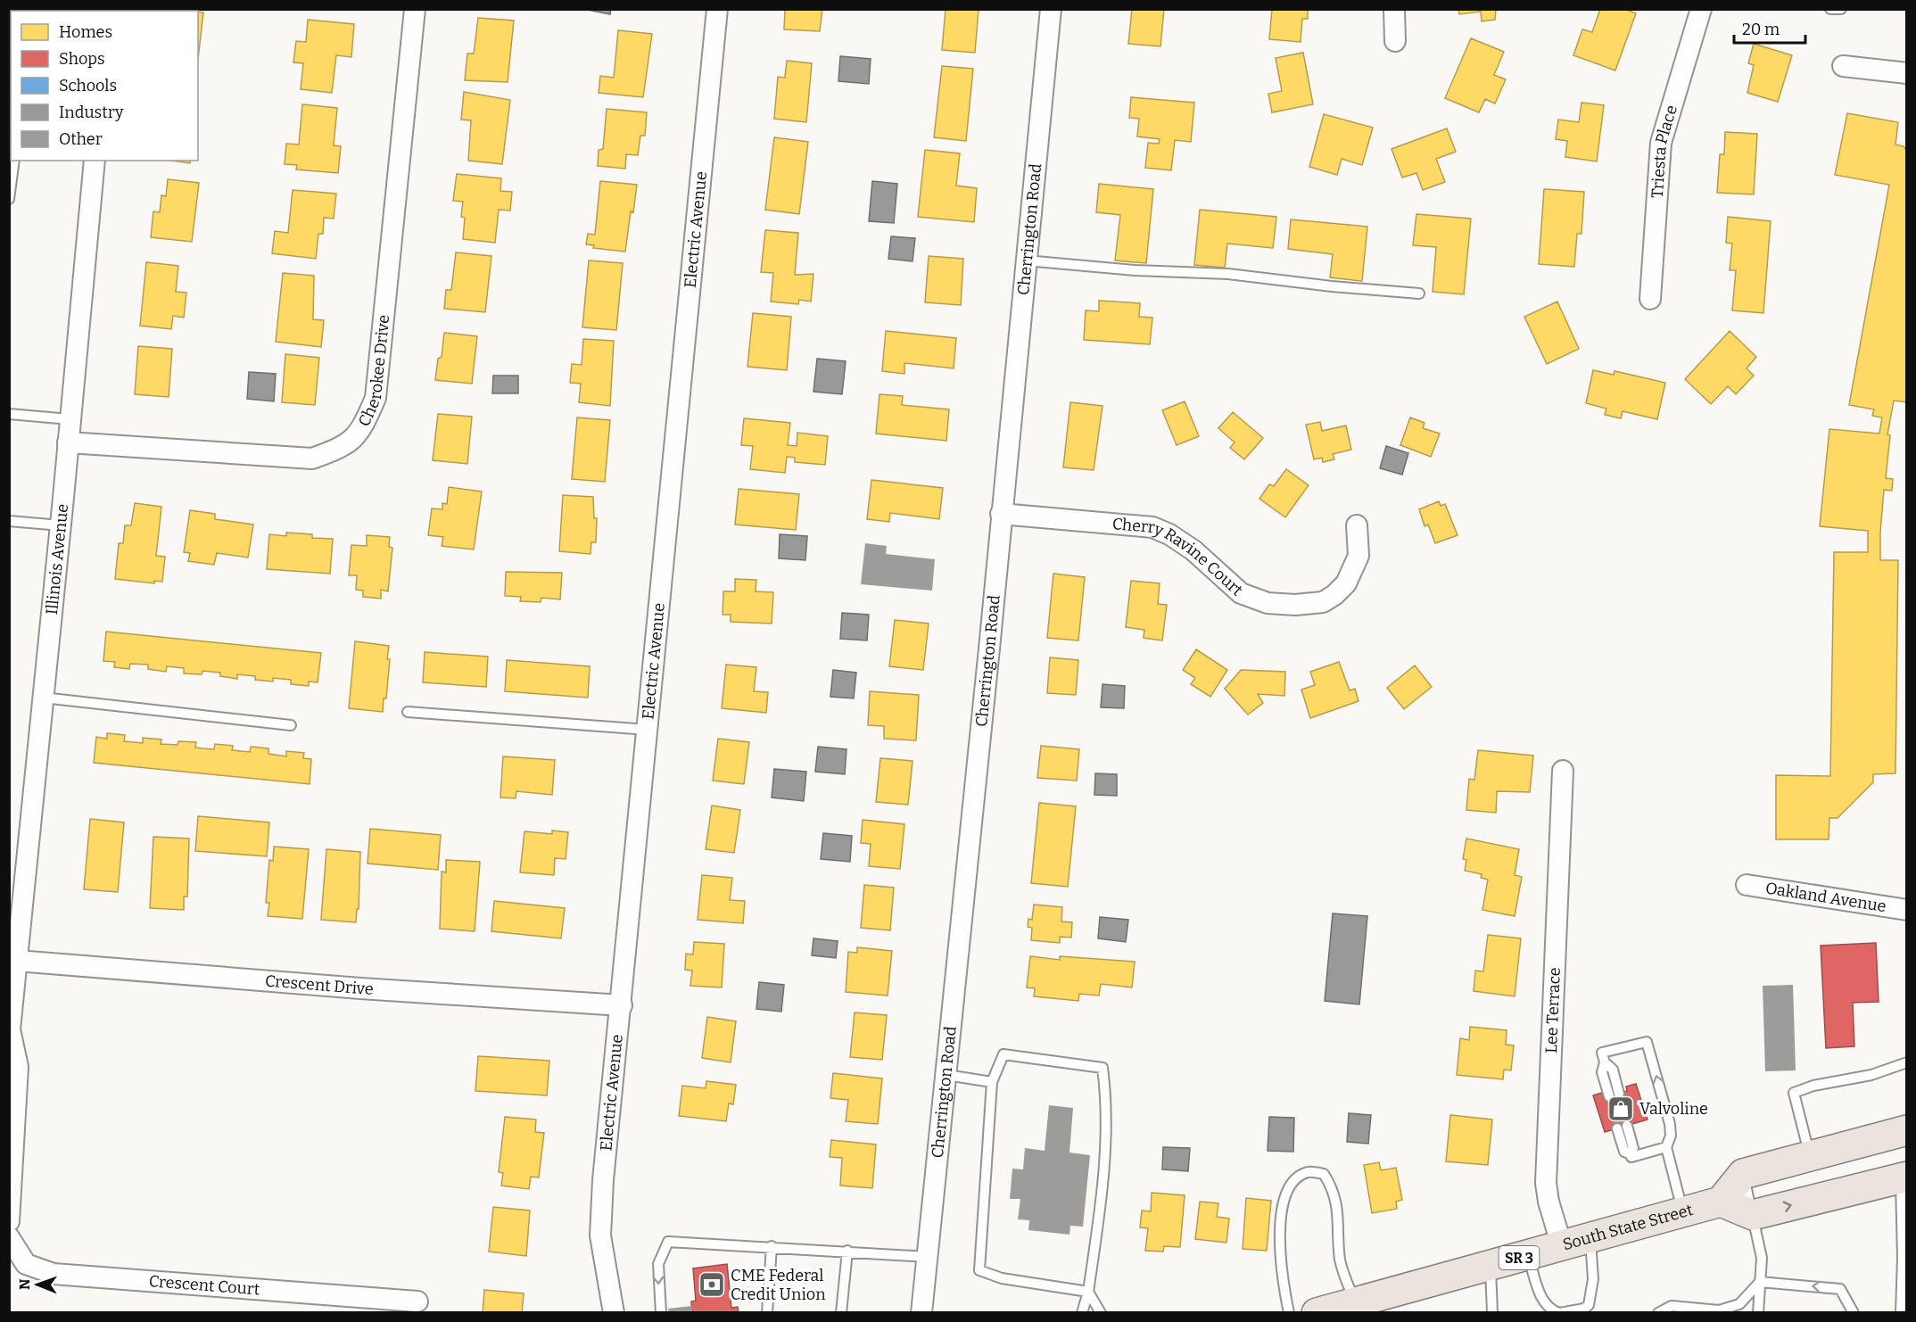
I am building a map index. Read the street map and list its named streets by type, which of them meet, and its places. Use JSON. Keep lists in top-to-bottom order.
{
  "streets": {
    "main road": ["South State Street", "SR 3"],
    "street": [
      "Triesta Place",
      "Cherrington Road",
      "Electric Avenue",
      "Cherokee Drive",
      "Cherry Ravine Court",
      "Illinois Avenue",
      "Oakland Avenue",
      "Crescent Drive",
      "Lee Terrace",
      "Crescent Court"
    ]
  },
  "crossings": [
    ["Cherrington Road", "Cherry Ravine Court"],
    ["Electric Avenue", "Crescent Drive"],
    ["Cherokee Drive", "Illinois Avenue"],
    ["Illinois Avenue", "Crescent Drive"],
    ["Lee Terrace", "South State Street"]
  ],
  "places": {
    "shop": ["Valvoline"],
    "bank": ["CME Federal Credit Union"]
  },
  "legend": [
    "Homes",
    "Shops",
    "Schools",
    "Industry",
    "Other"
  ],
  "scale_bar": "20 m",
  "north": "left"
}
